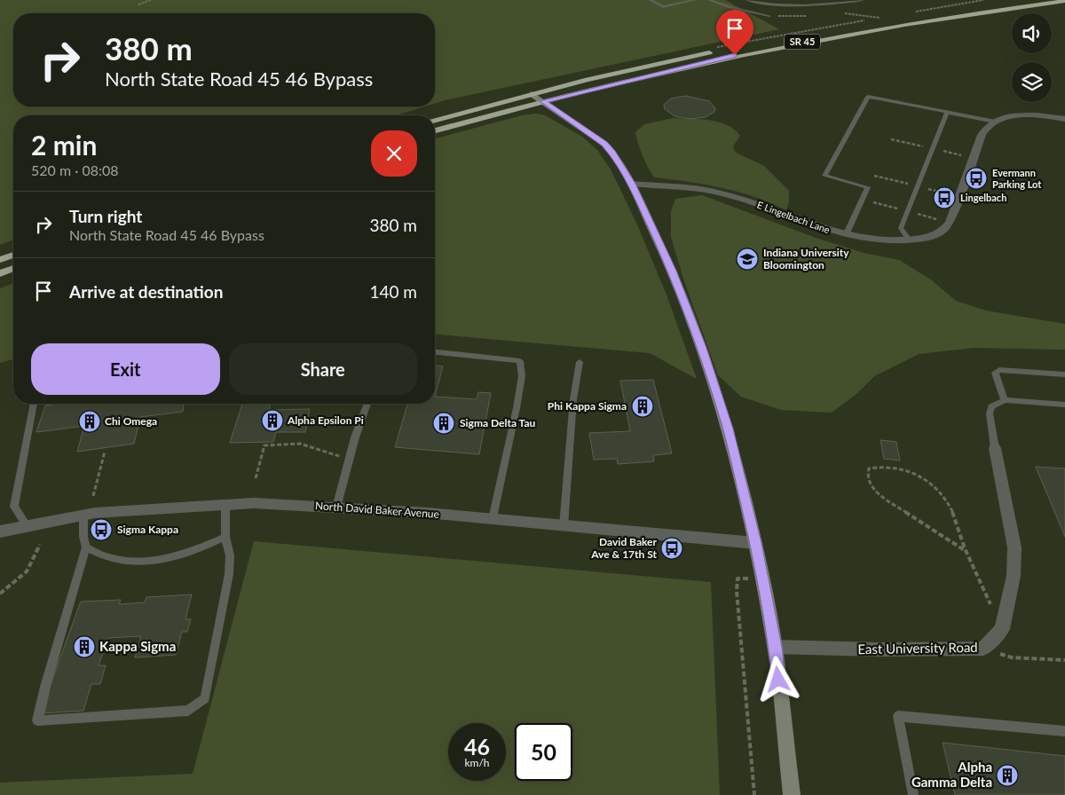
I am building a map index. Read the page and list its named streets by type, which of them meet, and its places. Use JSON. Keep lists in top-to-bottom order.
{
  "streets": {
    "highway": ["SR 45"],
    "street": ["E Lingelbach Lane", "North David Baker Avenue", "East University Road"]
  },
  "places": {
    "bus stop": [
      "Evermann Parking Lot",
      "Lingelbach",
      "Sigma Kappa",
      "David Baker Ave & 17th St"
    ],
    "school or university": ["Indiana University Bloomington"],
    "building": [
      "Phi Kappa Sigma",
      "Alpha Epsilon Pi",
      "Chi Omega",
      "Sigma Delta Tau",
      "Kappa Sigma",
      "Alpha Gamma Delta"
    ]
  },
  "page": {
    "turn": ["380 m", "North State Road 45 46 Bypass"],
    "heading": ["2 min", "520 m · 08:08"],
    "list": [
      {
        "name": "Turn right",
        "note": "North State Road 45 46 Bypass",
        "value": "380 m"
      },
      {
        "name": "Arrive at destination",
        "value": "140 m"
      }
    ],
    "buttons": ["Exit", "Share"],
    "speed": "46 km/h",
    "limit": "50"
  }
}
